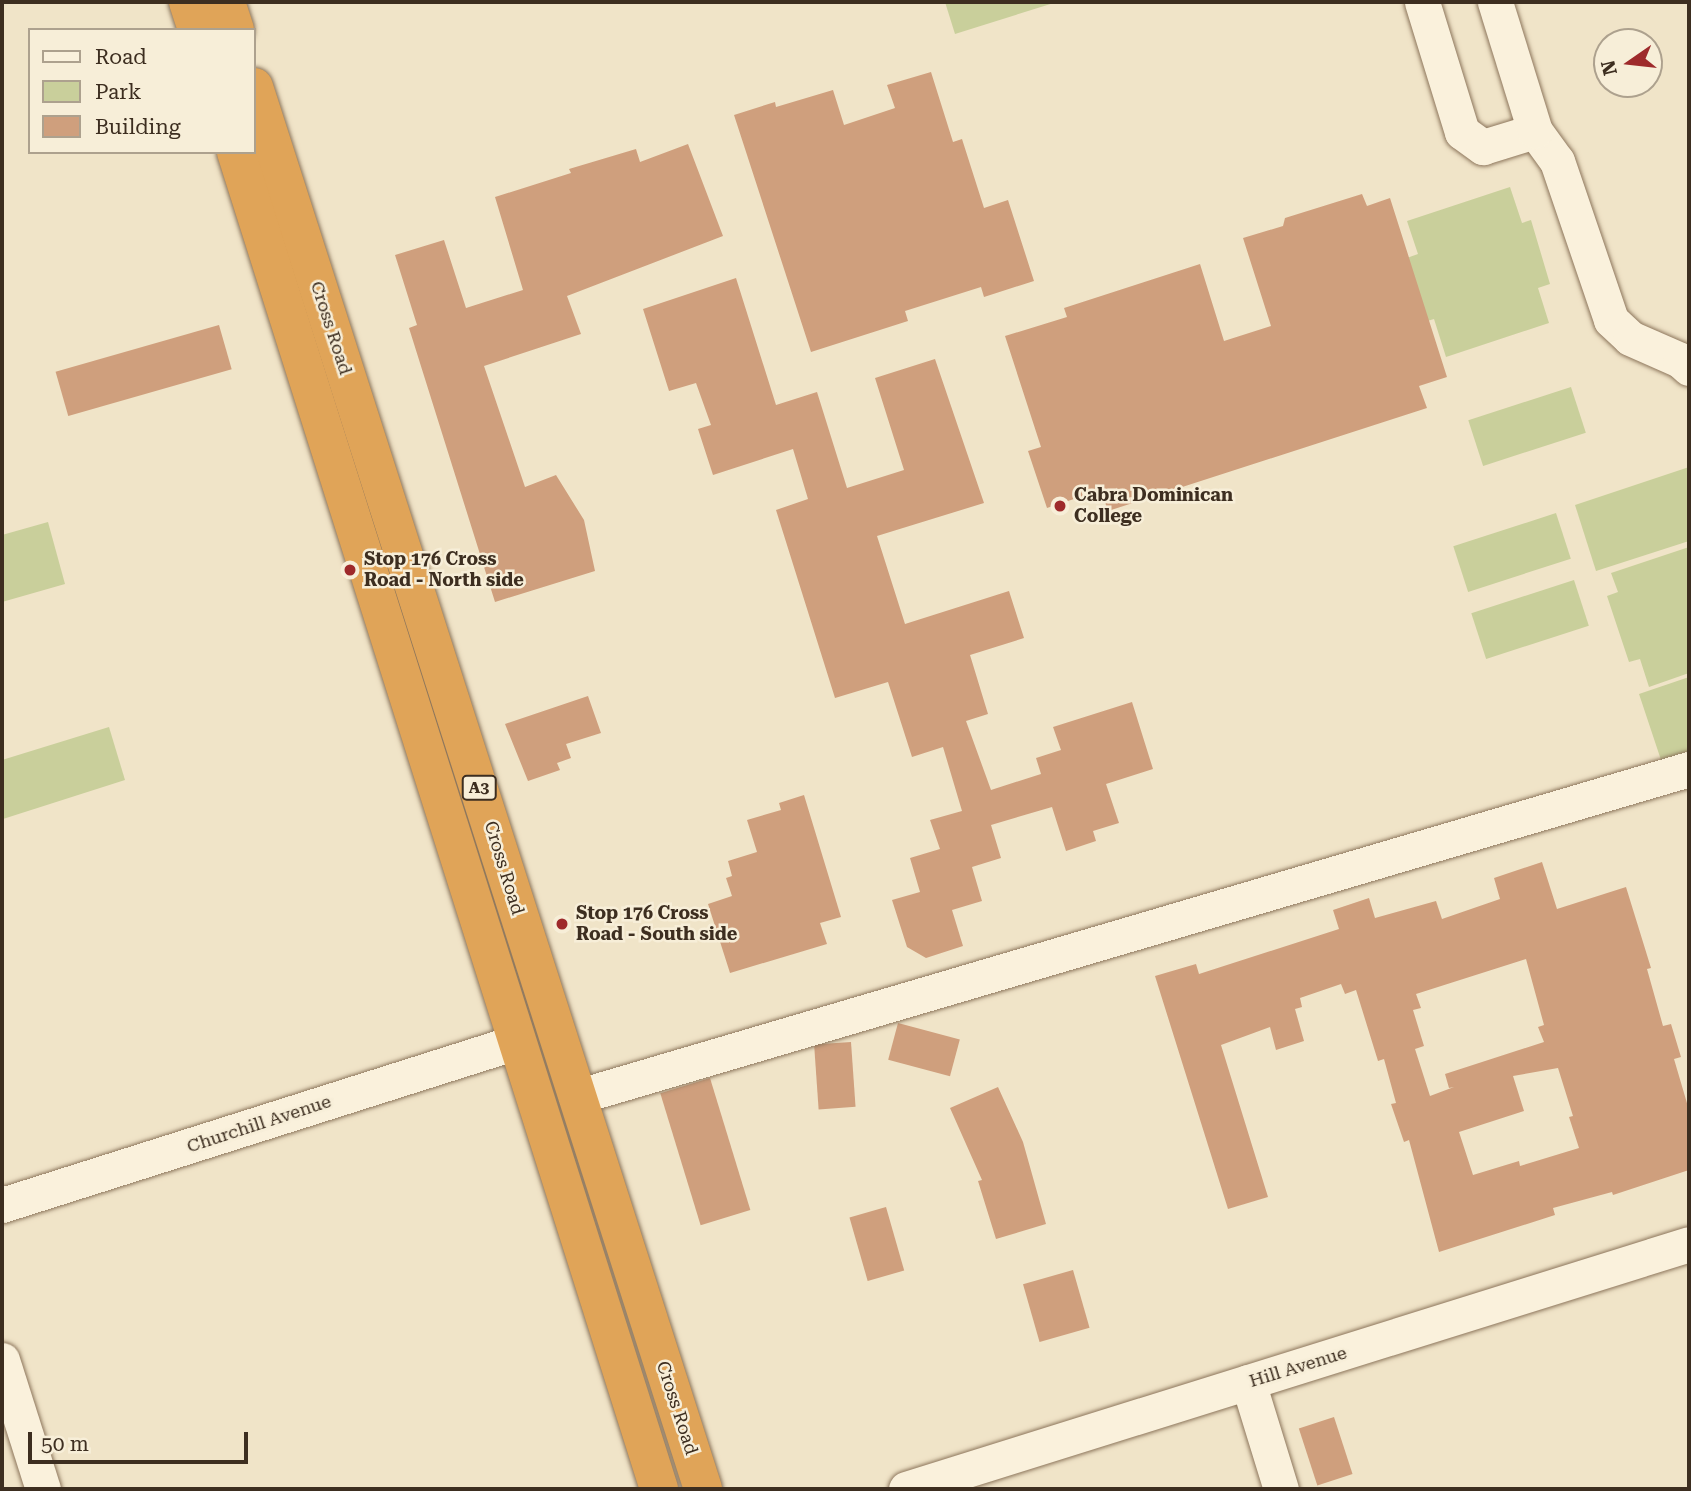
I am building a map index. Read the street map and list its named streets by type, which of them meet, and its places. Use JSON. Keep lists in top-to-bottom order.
{
  "streets": {
    "highway": ["Cross Road", "A3"],
    "street": ["Churchill Avenue", "Hill Avenue"]
  },
  "crossings": [
    ["Cross Road", "Churchill Avenue"]
  ],
  "places": ["Cabra Dominican College", "Stop 176 Cross Road - North side", "Stop 176 Cross Road - South side"],
  "legend": ["Road", "Park", "Building"],
  "scale_bar": "50 m",
  "north": "left"
}
